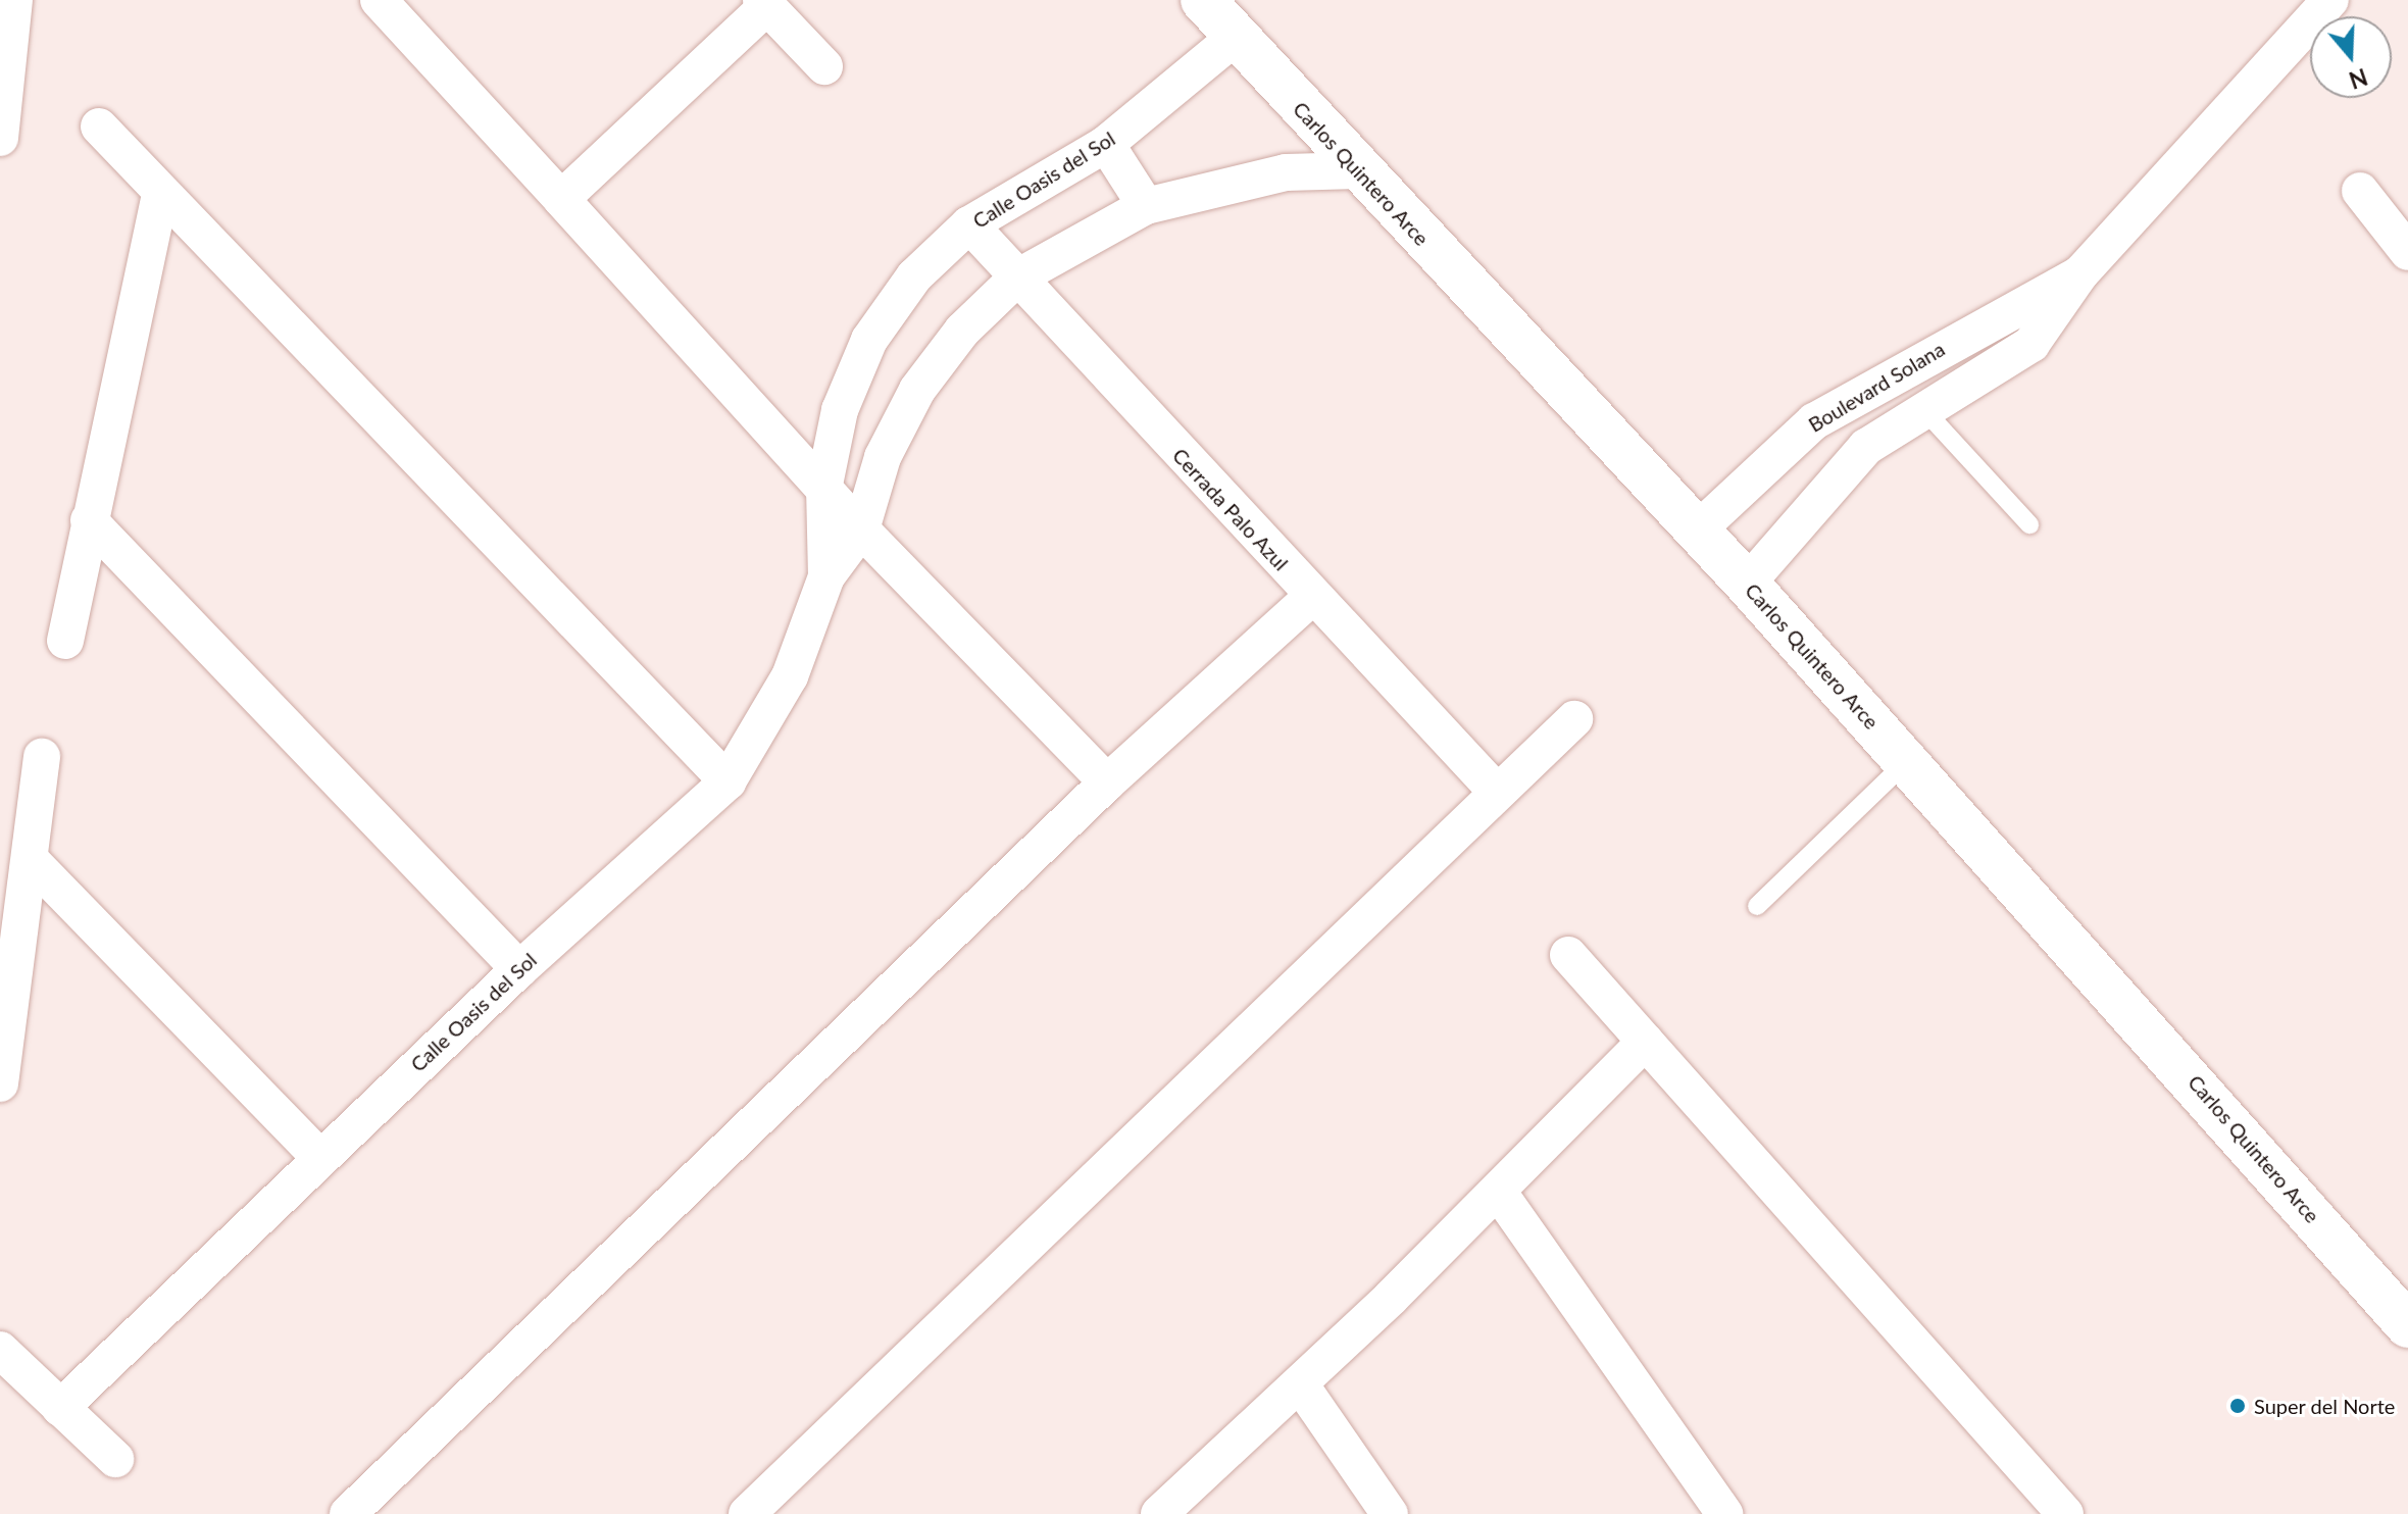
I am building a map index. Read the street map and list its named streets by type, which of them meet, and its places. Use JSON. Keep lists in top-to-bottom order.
{
  "streets": {
    "street": [
      "Carlos Quintero Arce",
      "Calle Oasis del Sol",
      "Boulevard Solana",
      "Cerrada Palo Azul"
    ]
  },
  "crossings": [
    ["Carlos Quintero Arce", "Calle Oasis del Sol"],
    ["Carlos Quintero Arce", "Boulevard Solana"],
    ["Calle Oasis del Sol", "Cerrada Palo Azul"]
  ],
  "places": ["Super del Norte"],
  "north": "bottom"
}
